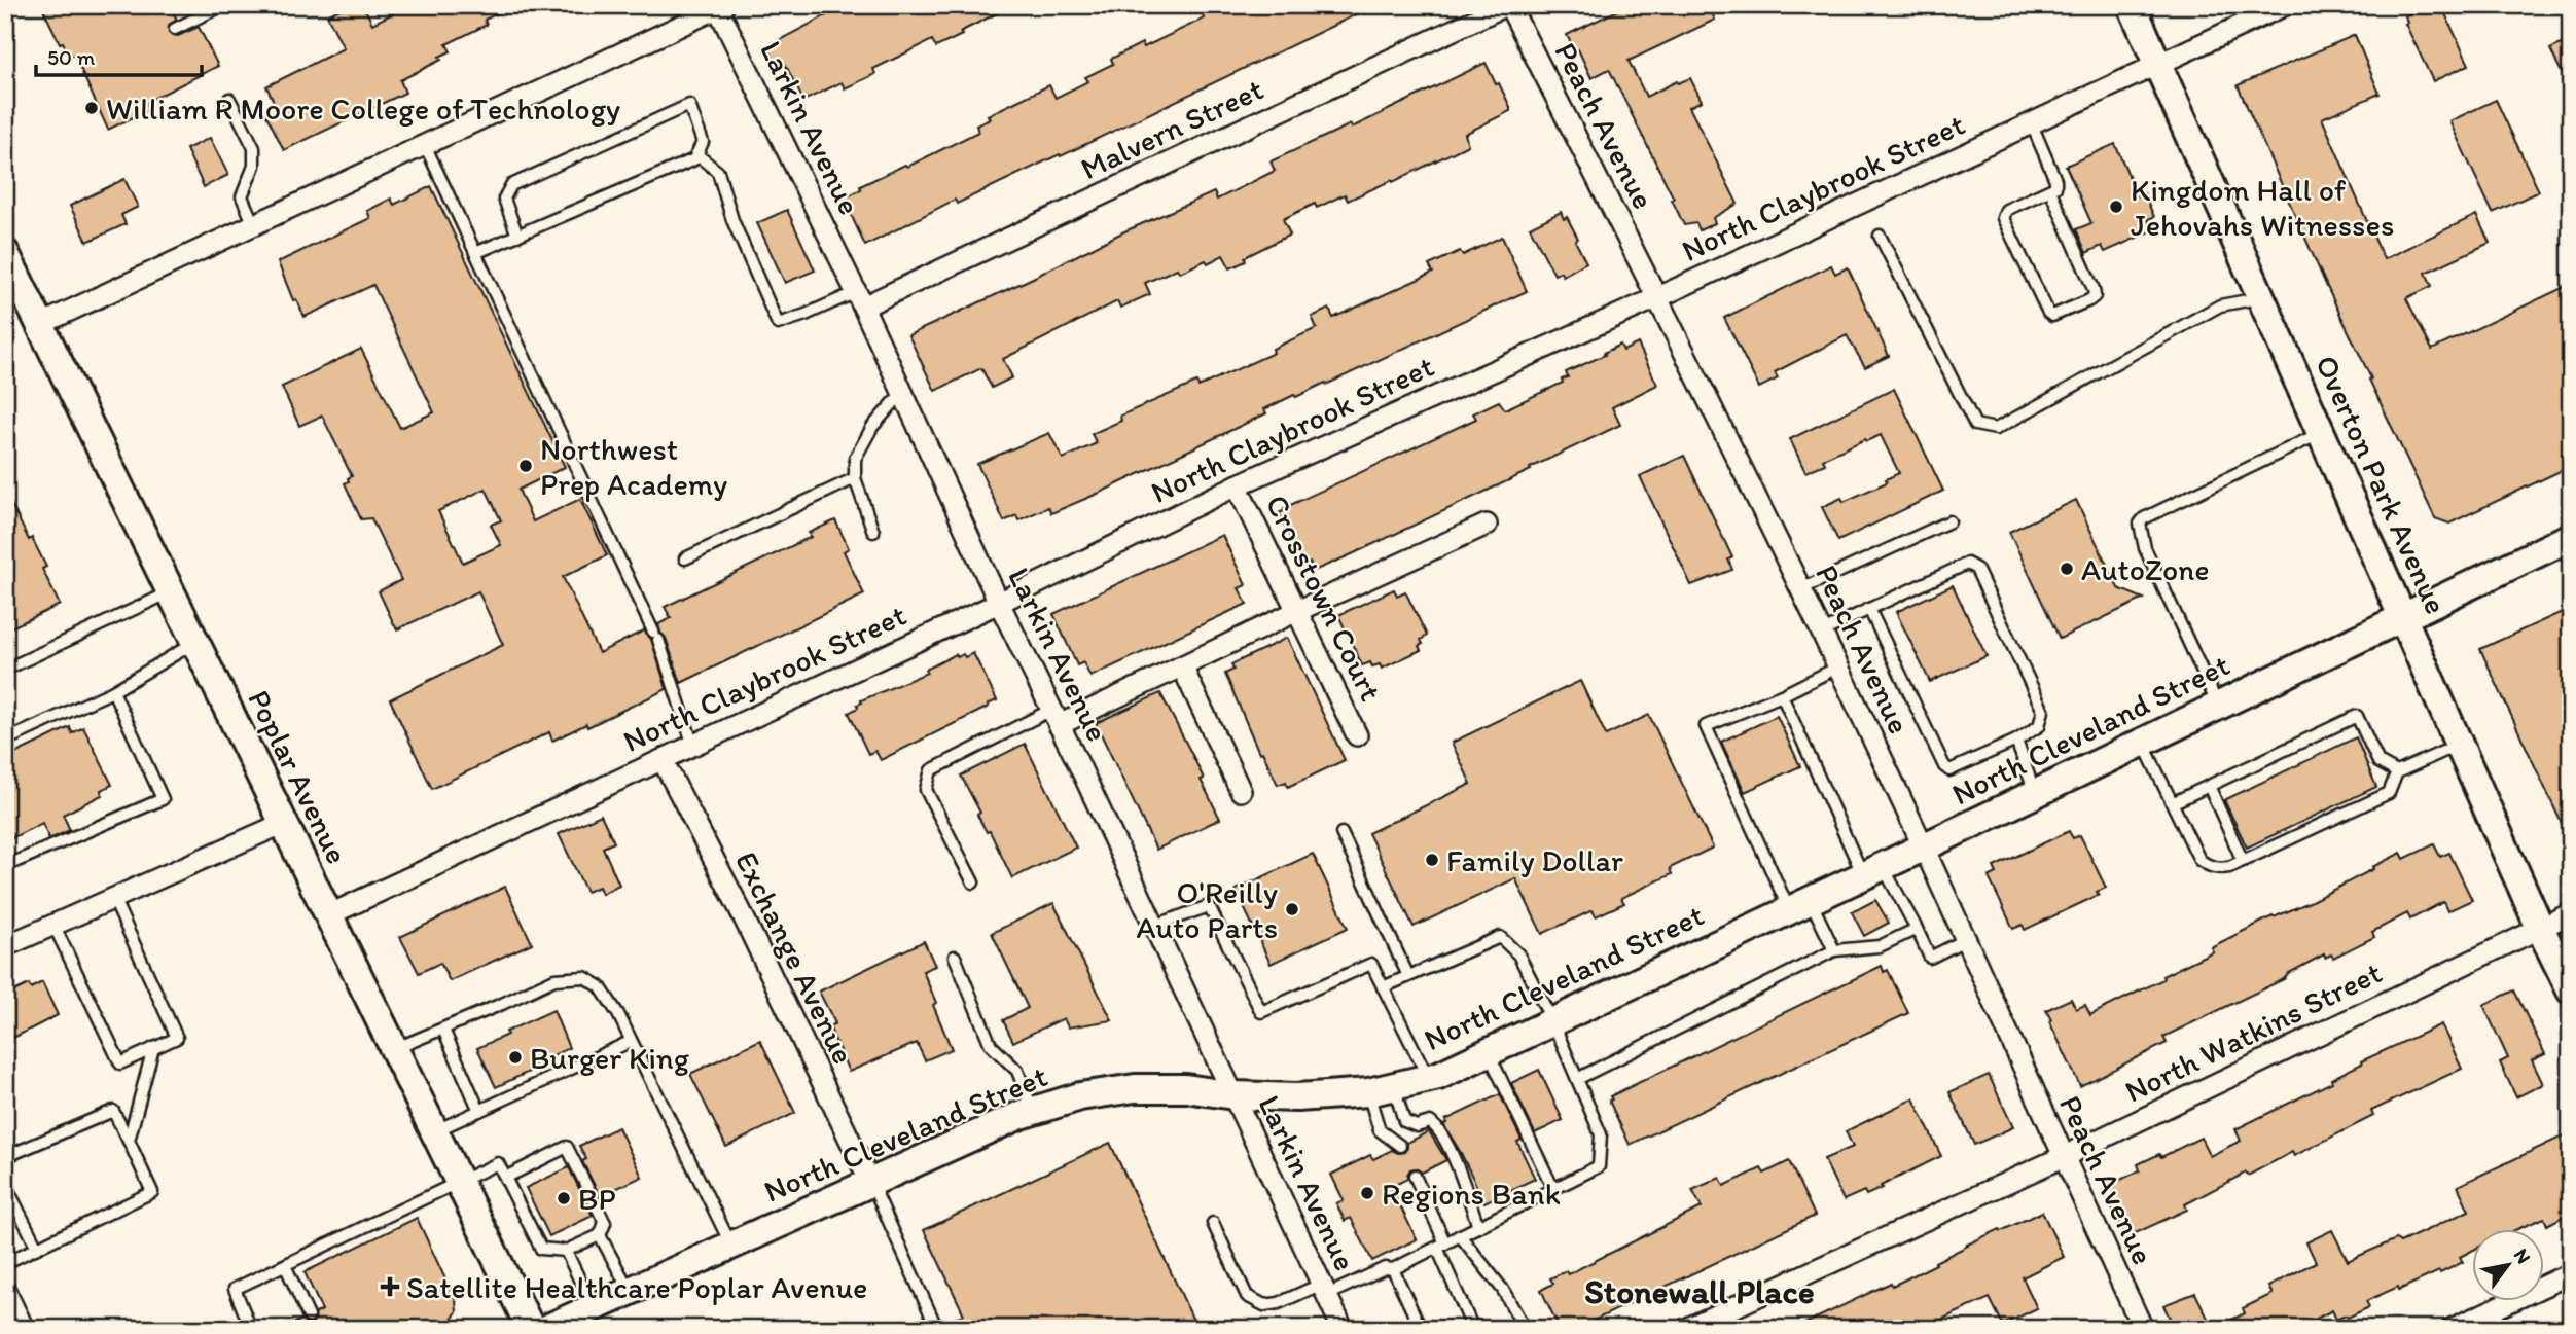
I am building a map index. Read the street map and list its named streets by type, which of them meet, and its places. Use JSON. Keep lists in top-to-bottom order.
{
  "streets": {
    "main road": ["Overton Park Avenue", "North Cleveland Street", "Poplar Avenue"],
    "street": [
      "Peach Avenue",
      "Larkin Avenue",
      "Malvern Street",
      "North Claybrook Street",
      "Crosstown Court",
      "Exchange Avenue",
      "North Watkins Street"
    ]
  },
  "crossings": [
    ["Peach Avenue", "Malvern Street"],
    ["Peach Avenue", "North Claybrook Street"],
    ["Peach Avenue", "North Cleveland Street"],
    ["Peach Avenue", "North Watkins Street"],
    ["Larkin Avenue", "Malvern Street"],
    ["Larkin Avenue", "North Claybrook Street"],
    ["Larkin Avenue", "North Cleveland Street"],
    ["North Claybrook Street", "Overton Park Avenue"],
    ["North Claybrook Street", "Crosstown Court"],
    ["North Claybrook Street", "Poplar Avenue"],
    ["North Claybrook Street", "Exchange Avenue"],
    ["Overton Park Avenue", "North Cleveland Street"],
    ["Overton Park Avenue", "North Watkins Street"],
    ["North Cleveland Street", "Exchange Avenue"]
  ],
  "districts": ["Stonewall Place"],
  "places": {
    "other": [
      "William R Moore College of Technology",
      "Kingdom Hall of Jehovahs Witnesses",
      "Northwest Prep Academy",
      "AutoZone",
      "Family Dollar",
      "O'Reilly Auto Parts",
      "Burger King",
      "Regions Bank",
      "BP"
    ],
    "health": ["Satellite Healthcare Poplar Avenue"]
  },
  "scale_bar": "50 m",
  "north": "top right"
}
